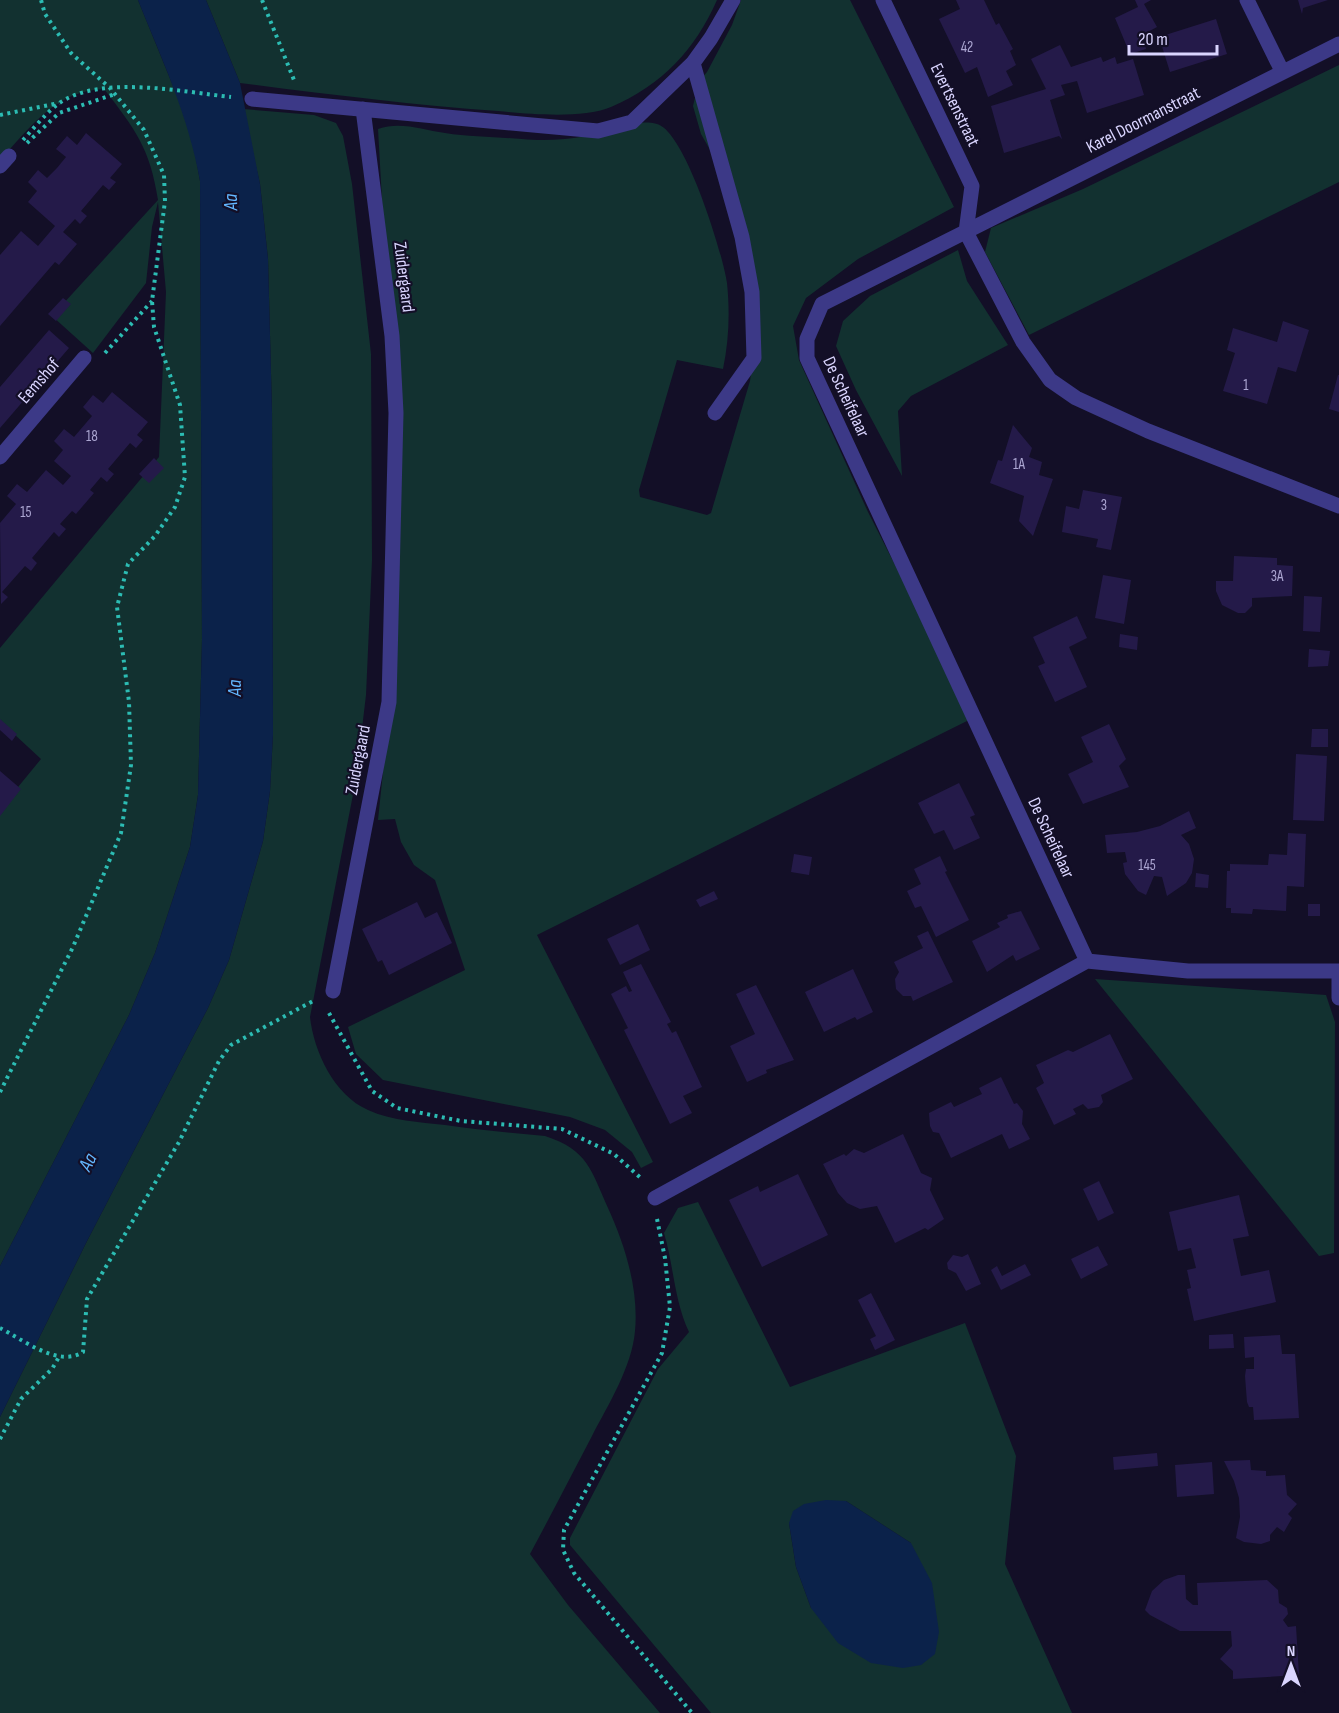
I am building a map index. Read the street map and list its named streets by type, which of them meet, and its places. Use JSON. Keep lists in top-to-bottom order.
{
  "streets": {
    "street": [
      "Evertsenstraat",
      "Karel Doormanstraat",
      "Zuidergaard",
      "Eemshof",
      "De Scheifelaar"
    ]
  },
  "crossings": [
    ["Evertsenstraat", "Karel Doormanstraat"],
    ["Evertsenstraat", "De Scheifelaar"],
    ["Karel Doormanstraat", "De Scheifelaar"]
  ],
  "water": ["Aa"],
  "house_numbers": [
    "42",
    "1",
    "18",
    "1A",
    "3",
    "15",
    "3A",
    "145"
  ],
  "scale_bar": "20 m",
  "north": "top"
}
